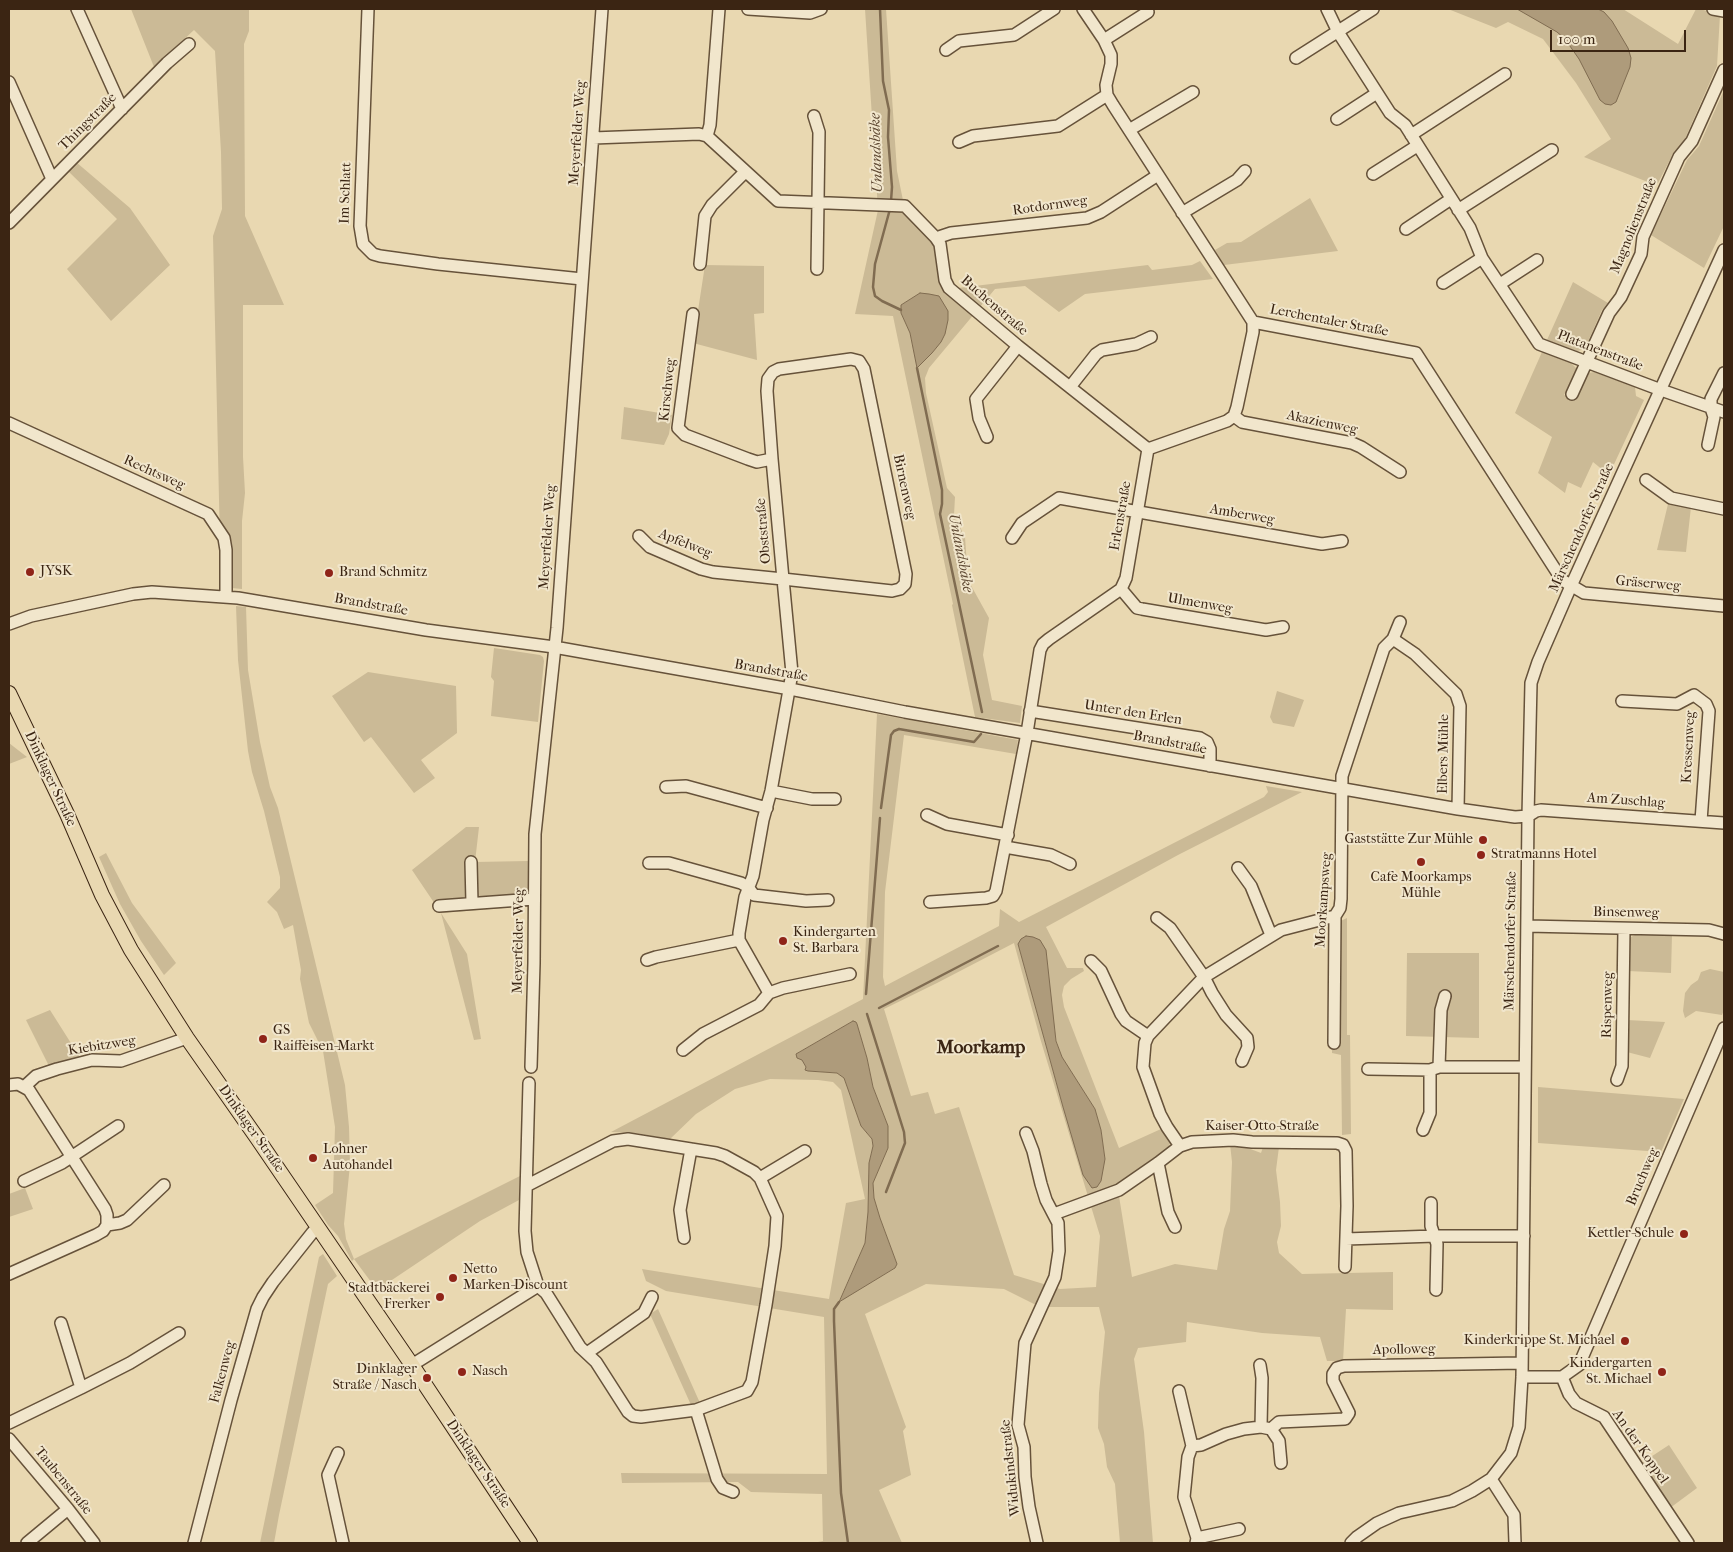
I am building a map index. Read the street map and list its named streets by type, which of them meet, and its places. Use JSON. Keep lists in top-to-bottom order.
{
  "streets": {
    "main road": ["Dinklager Straße"],
    "street": [
      "Thingstraße",
      "Meyerfelder Weg",
      "Im Schlatt",
      "Rotdornweg",
      "Magnolienstraße",
      "Buchenstraße",
      "Lerchentaler Straße",
      "Platanenstraße",
      "Kirschweg",
      "Akazienweg",
      "Rechtsweg",
      "Birnenweg",
      "Amberweg",
      "Erlenstraße",
      "Märschendorfer Straße",
      "Obststraße",
      "Apfelweg",
      "Gräserweg",
      "Ulmenweg",
      "Brandstraße",
      "Unter den Erlen",
      "Kressenweg",
      "Elbers Mühle",
      "Am Zuschlag",
      "Moorkampsweg",
      "Binsenweg",
      "Rispenweg",
      "Kiebitzweg",
      "Kaiser-Otto-Straße",
      "Bruchweg",
      "Apolloweg",
      "Falkenweg",
      "An der Koppel",
      "Widukindstraße",
      "Taubenstraße"
    ]
  },
  "crossings": [
    ["Meyerfelder Weg", "Im Schlatt"],
    ["Meyerfelder Weg", "Brandstraße"],
    ["Rotdornweg", "Buchenstraße"],
    ["Rotdornweg", "Lerchentaler Straße"],
    ["Magnolienstraße", "Platanenstraße"],
    ["Buchenstraße", "Erlenstraße"],
    ["Lerchentaler Straße", "Märschendorfer Straße"],
    ["Lerchentaler Straße", "Gräserweg"],
    ["Platanenstraße", "Märschendorfer Straße"],
    ["Kirschweg", "Obststraße"],
    ["Rechtsweg", "Brandstraße"],
    ["Birnenweg", "Obststraße"],
    ["Birnenweg", "Apfelweg"],
    ["Amberweg", "Erlenstraße"],
    ["Erlenstraße", "Ulmenweg"],
    ["Märschendorfer Straße", "Gräserweg"],
    ["Märschendorfer Straße", "Brandstraße"],
    ["Märschendorfer Straße", "Am Zuschlag"],
    ["Märschendorfer Straße", "Binsenweg"],
    ["Märschendorfer Straße", "Apolloweg"],
    ["Obststraße", "Apfelweg"],
    ["Obststraße", "Brandstraße"],
    ["Brandstraße", "Unter den Erlen"],
    ["Brandstraße", "Elbers Mühle"],
    ["Brandstraße", "Am Zuschlag"],
    ["Brandstraße", "Moorkampsweg"],
    ["Kressenweg", "Am Zuschlag"],
    ["Dinklager Straße", "Kiebitzweg"],
    ["Dinklager Straße", "Falkenweg"],
    ["Binsenweg", "Rispenweg"],
    ["Kaiser-Otto-Straße", "Widukindstraße"],
    ["Bruchweg", "An der Koppel"]
  ],
  "districts": ["Moorkamp"],
  "water": ["Unlandsbäke"],
  "places": [
    "JYSK",
    "Brand Schmitz",
    "Gaststätte Zur Mühle",
    "Stratmanns Hotel",
    "Cafe Moorkamps Mühle",
    "Kindergarten St. Barbara",
    "GS Raiffeisen-Markt",
    "Lohner Autohandel",
    "Kettler-Schule",
    "Netto Marken-Discount",
    "Stadtbäckerei Frerker",
    "Kinderkrippe St. Michael",
    "Nasch",
    "Kindergarten St. Michael",
    "Dinklager Straße / Nasch"
  ],
  "scale_bar": "100 m"
}
